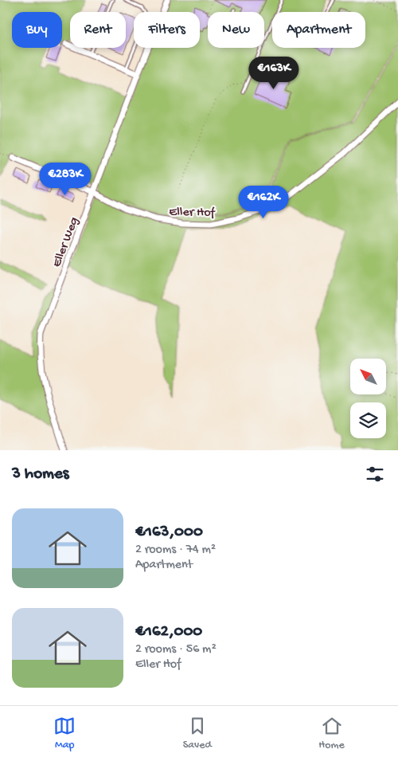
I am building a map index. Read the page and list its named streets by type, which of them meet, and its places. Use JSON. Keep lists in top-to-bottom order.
{
  "streets": {
    "street": ["Eller Hof", "Eller Weg"]
  },
  "crossings": [
    ["Eller Hof", "Eller Weg"]
  ],
  "north": "top left",
  "page": {
    "chip": [
      "Buy",
      "Rent",
      "Filters",
      "New",
      "Apartment"
    ],
    "price": ["€163K", "€283K", "€162K"],
    "heading": "3 homes",
    "list": [
      {
        "name": "€163,000",
        "note": "2 rooms · 74 m² · Apartment"
      },
      {
        "name": "€162,000",
        "note": "2 rooms · 56 m² · Eller Hof"
      }
    ],
    "tabs": ["Map", "Saved", "Home"]
  }
}
